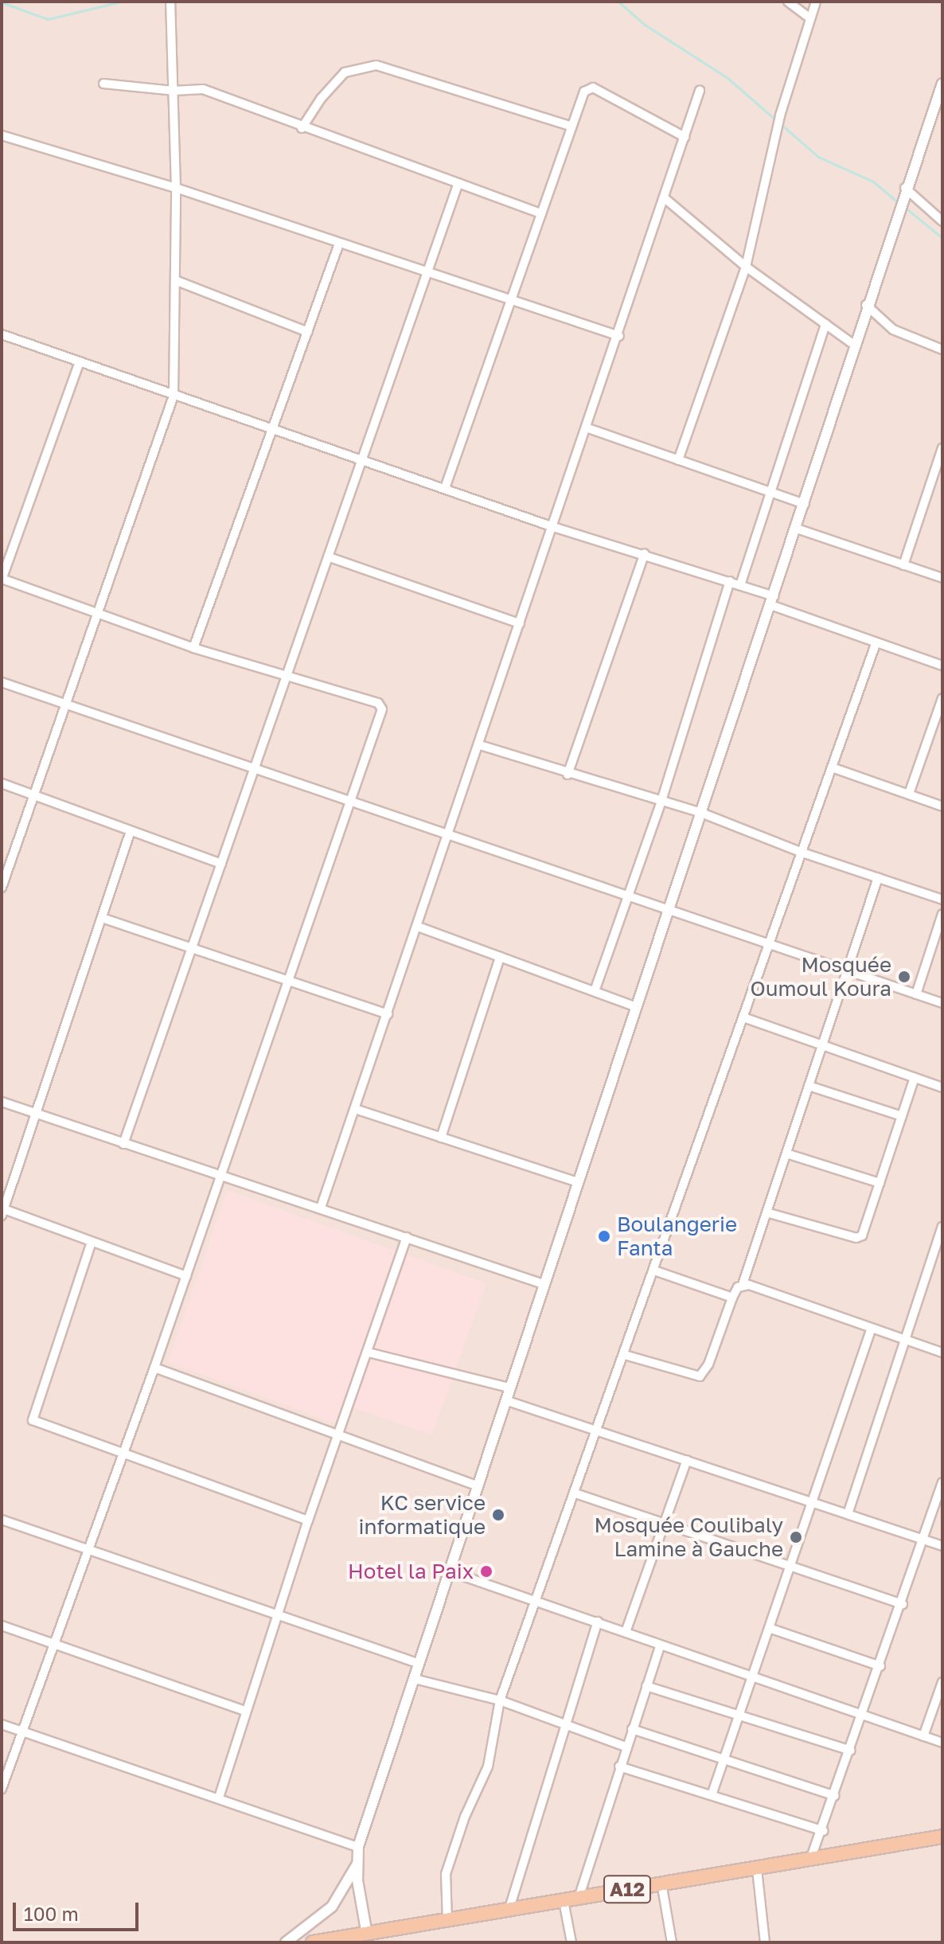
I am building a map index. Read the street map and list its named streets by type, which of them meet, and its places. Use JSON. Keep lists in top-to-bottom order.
{
  "streets": {
    "main road": ["A12"]
  },
  "places": [
    "Mosquée Oumoul Koura",
    "Boulangerie Fanta",
    "KC service informatique",
    "Mosquée Coulibaly Lamine à Gauche",
    "Hotel la Paix"
  ],
  "scale_bar": "100 m"
}
